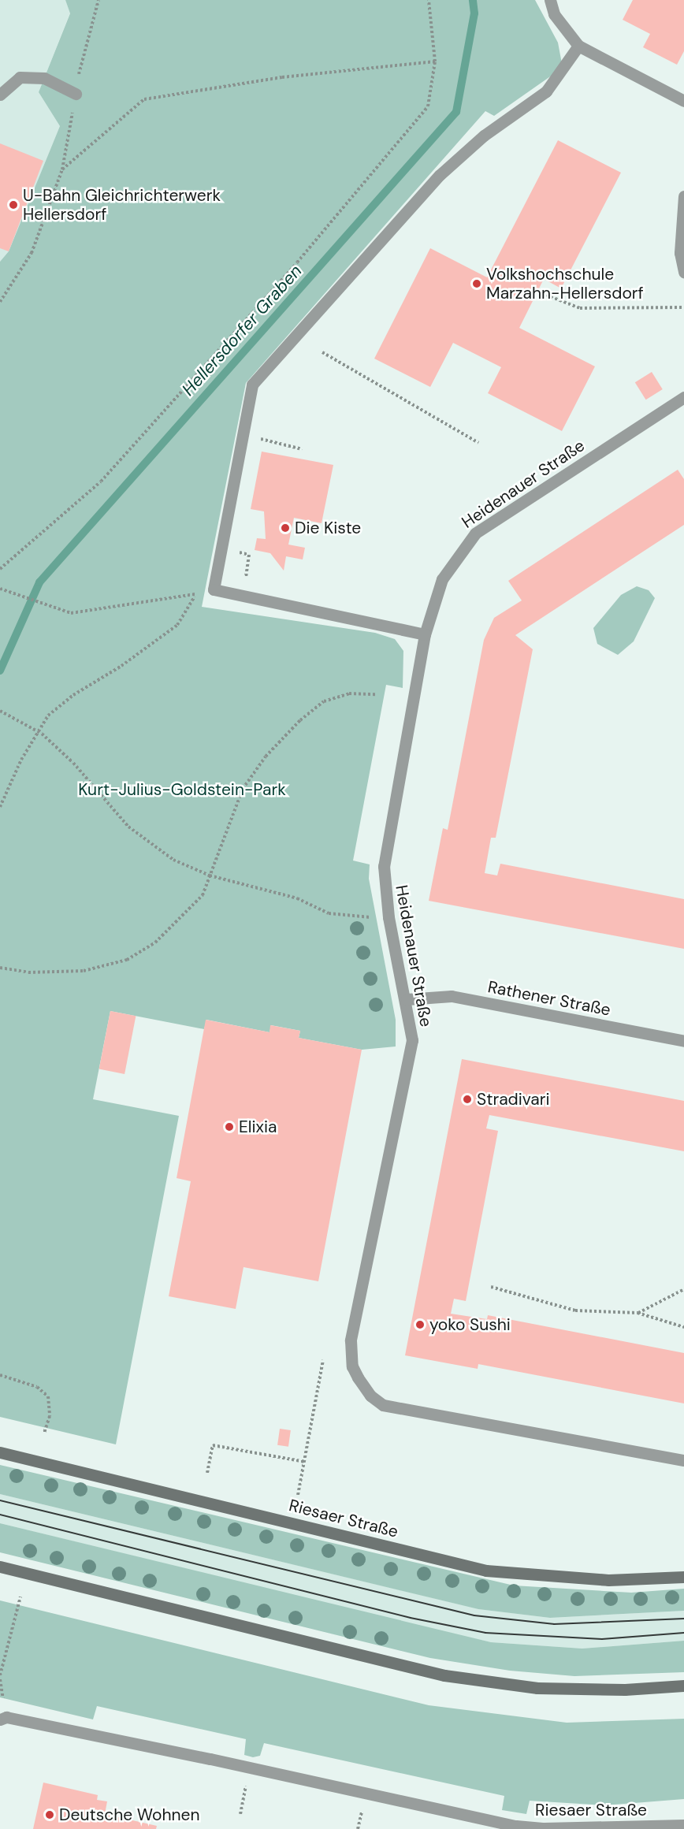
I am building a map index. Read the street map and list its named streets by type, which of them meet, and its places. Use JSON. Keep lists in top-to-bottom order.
{
  "streets": {
    "main road": ["Riesaer Straße"],
    "street": ["Heidenauer Straße", "Rathener Straße"]
  },
  "crossings": [
    ["Heidenauer Straße", "Rathener Straße"]
  ],
  "water": ["Hellersdorfer Graben"],
  "parks": ["Kurt-Julius-Goldstein-Park"],
  "places": [
    "U-Bahn Gleichrichterwerk Hellersdorf",
    "Volkshochschule Marzahn-Hellersdorf",
    "Die Kiste",
    "Stradivari",
    "Elixia",
    "yoko Sushi",
    "Deutsche Wohnen"
  ]
}
